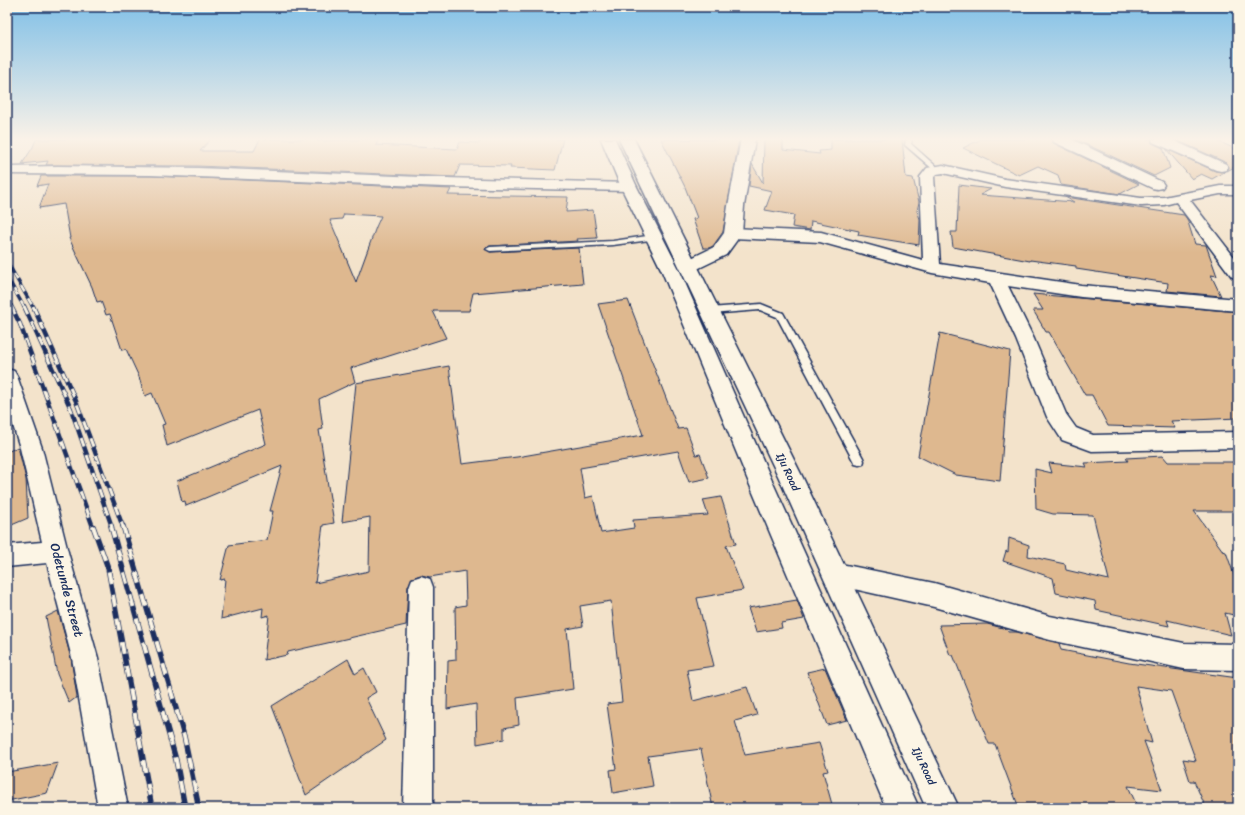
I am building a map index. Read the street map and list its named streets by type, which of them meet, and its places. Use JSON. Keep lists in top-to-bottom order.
{
  "streets": {
    "main road": ["Iju Road"],
    "street": ["Odetunde Street"]
  }
}
